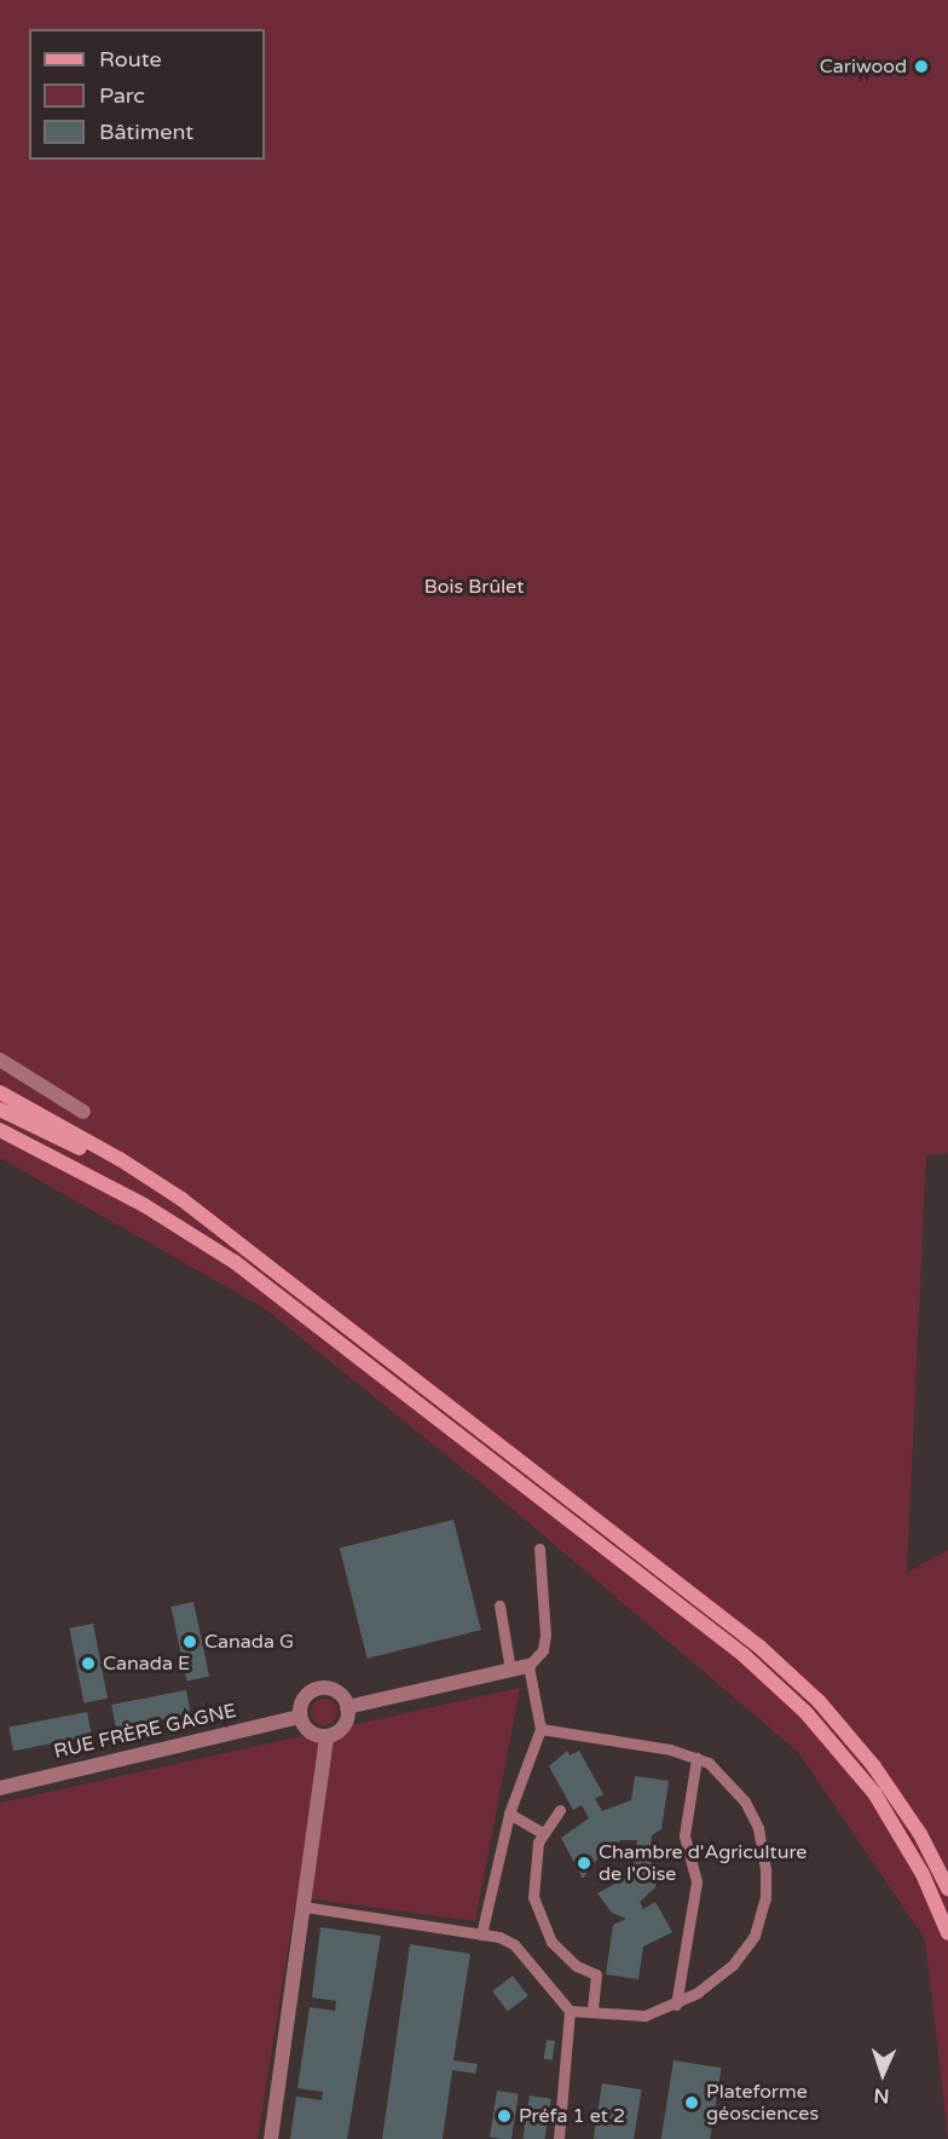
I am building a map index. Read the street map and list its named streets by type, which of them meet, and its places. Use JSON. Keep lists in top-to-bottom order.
{
  "streets": {
    "street": ["RUE FRÈRE GAGNE"]
  },
  "parks": ["Bois Brûlet"],
  "places": [
    "Cariwood",
    "Canada G",
    "Canada E",
    "Chambre d'Agriculture de l'Oise",
    "Plateforme géosciences",
    "Préfa 1 et 2"
  ],
  "legend": ["Route", "Parc", "Bâtiment"],
  "north": "bottom"
}
